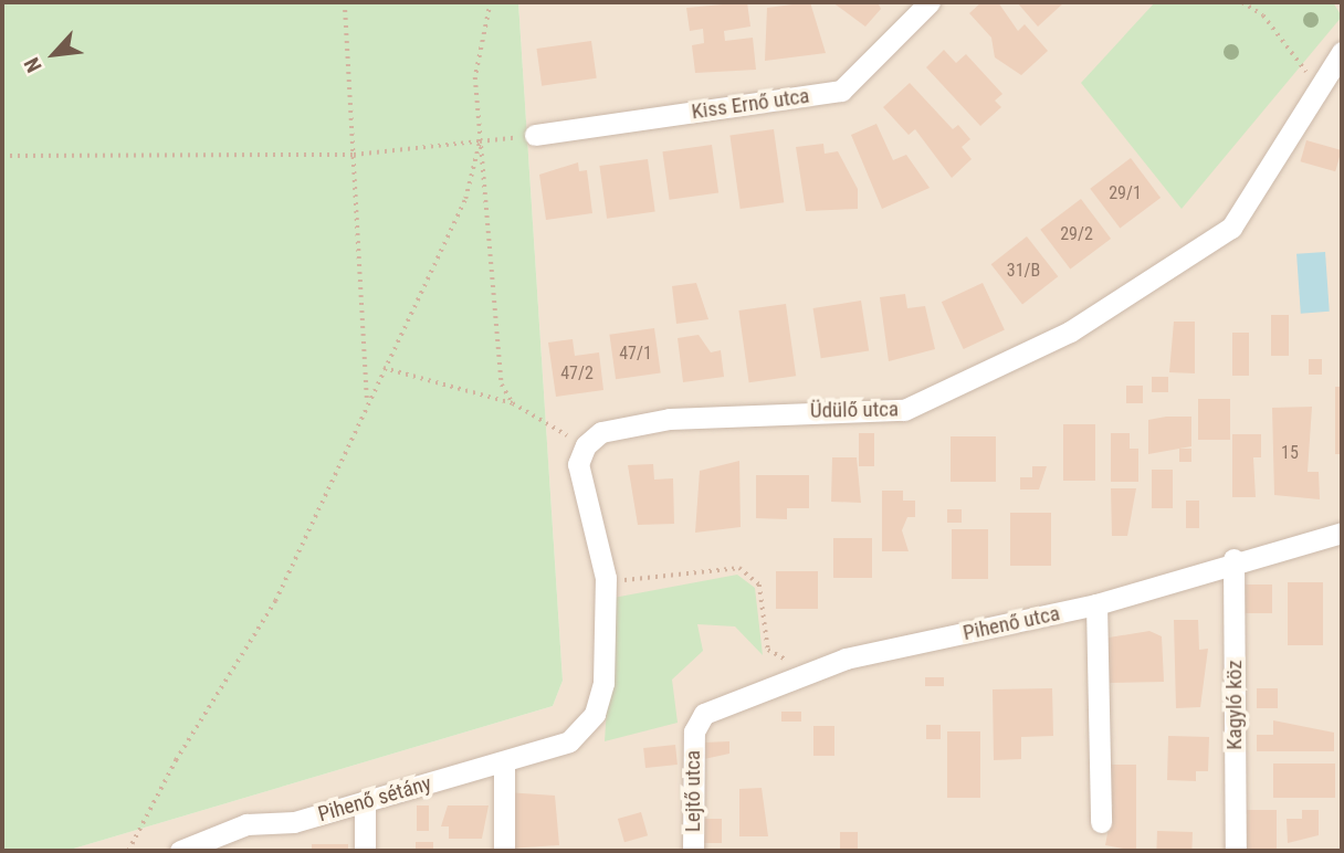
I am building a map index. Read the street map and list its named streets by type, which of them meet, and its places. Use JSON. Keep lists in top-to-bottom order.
{
  "streets": {
    "street": [
      "Kiss Ernő utca",
      "Üdülő utca",
      "Pihenő utca",
      "Kagyló köz",
      "Lejtő utca",
      "Pihenő sétány"
    ]
  },
  "crossings": [
    ["Pihenő utca", "Kagyló köz"],
    ["Pihenő utca", "Lejtő utca"]
  ],
  "house_numbers": [
    "29/1",
    "29/2",
    "31/B",
    "47/1",
    "47/2",
    "15"
  ],
  "north": "bottom left"
}
